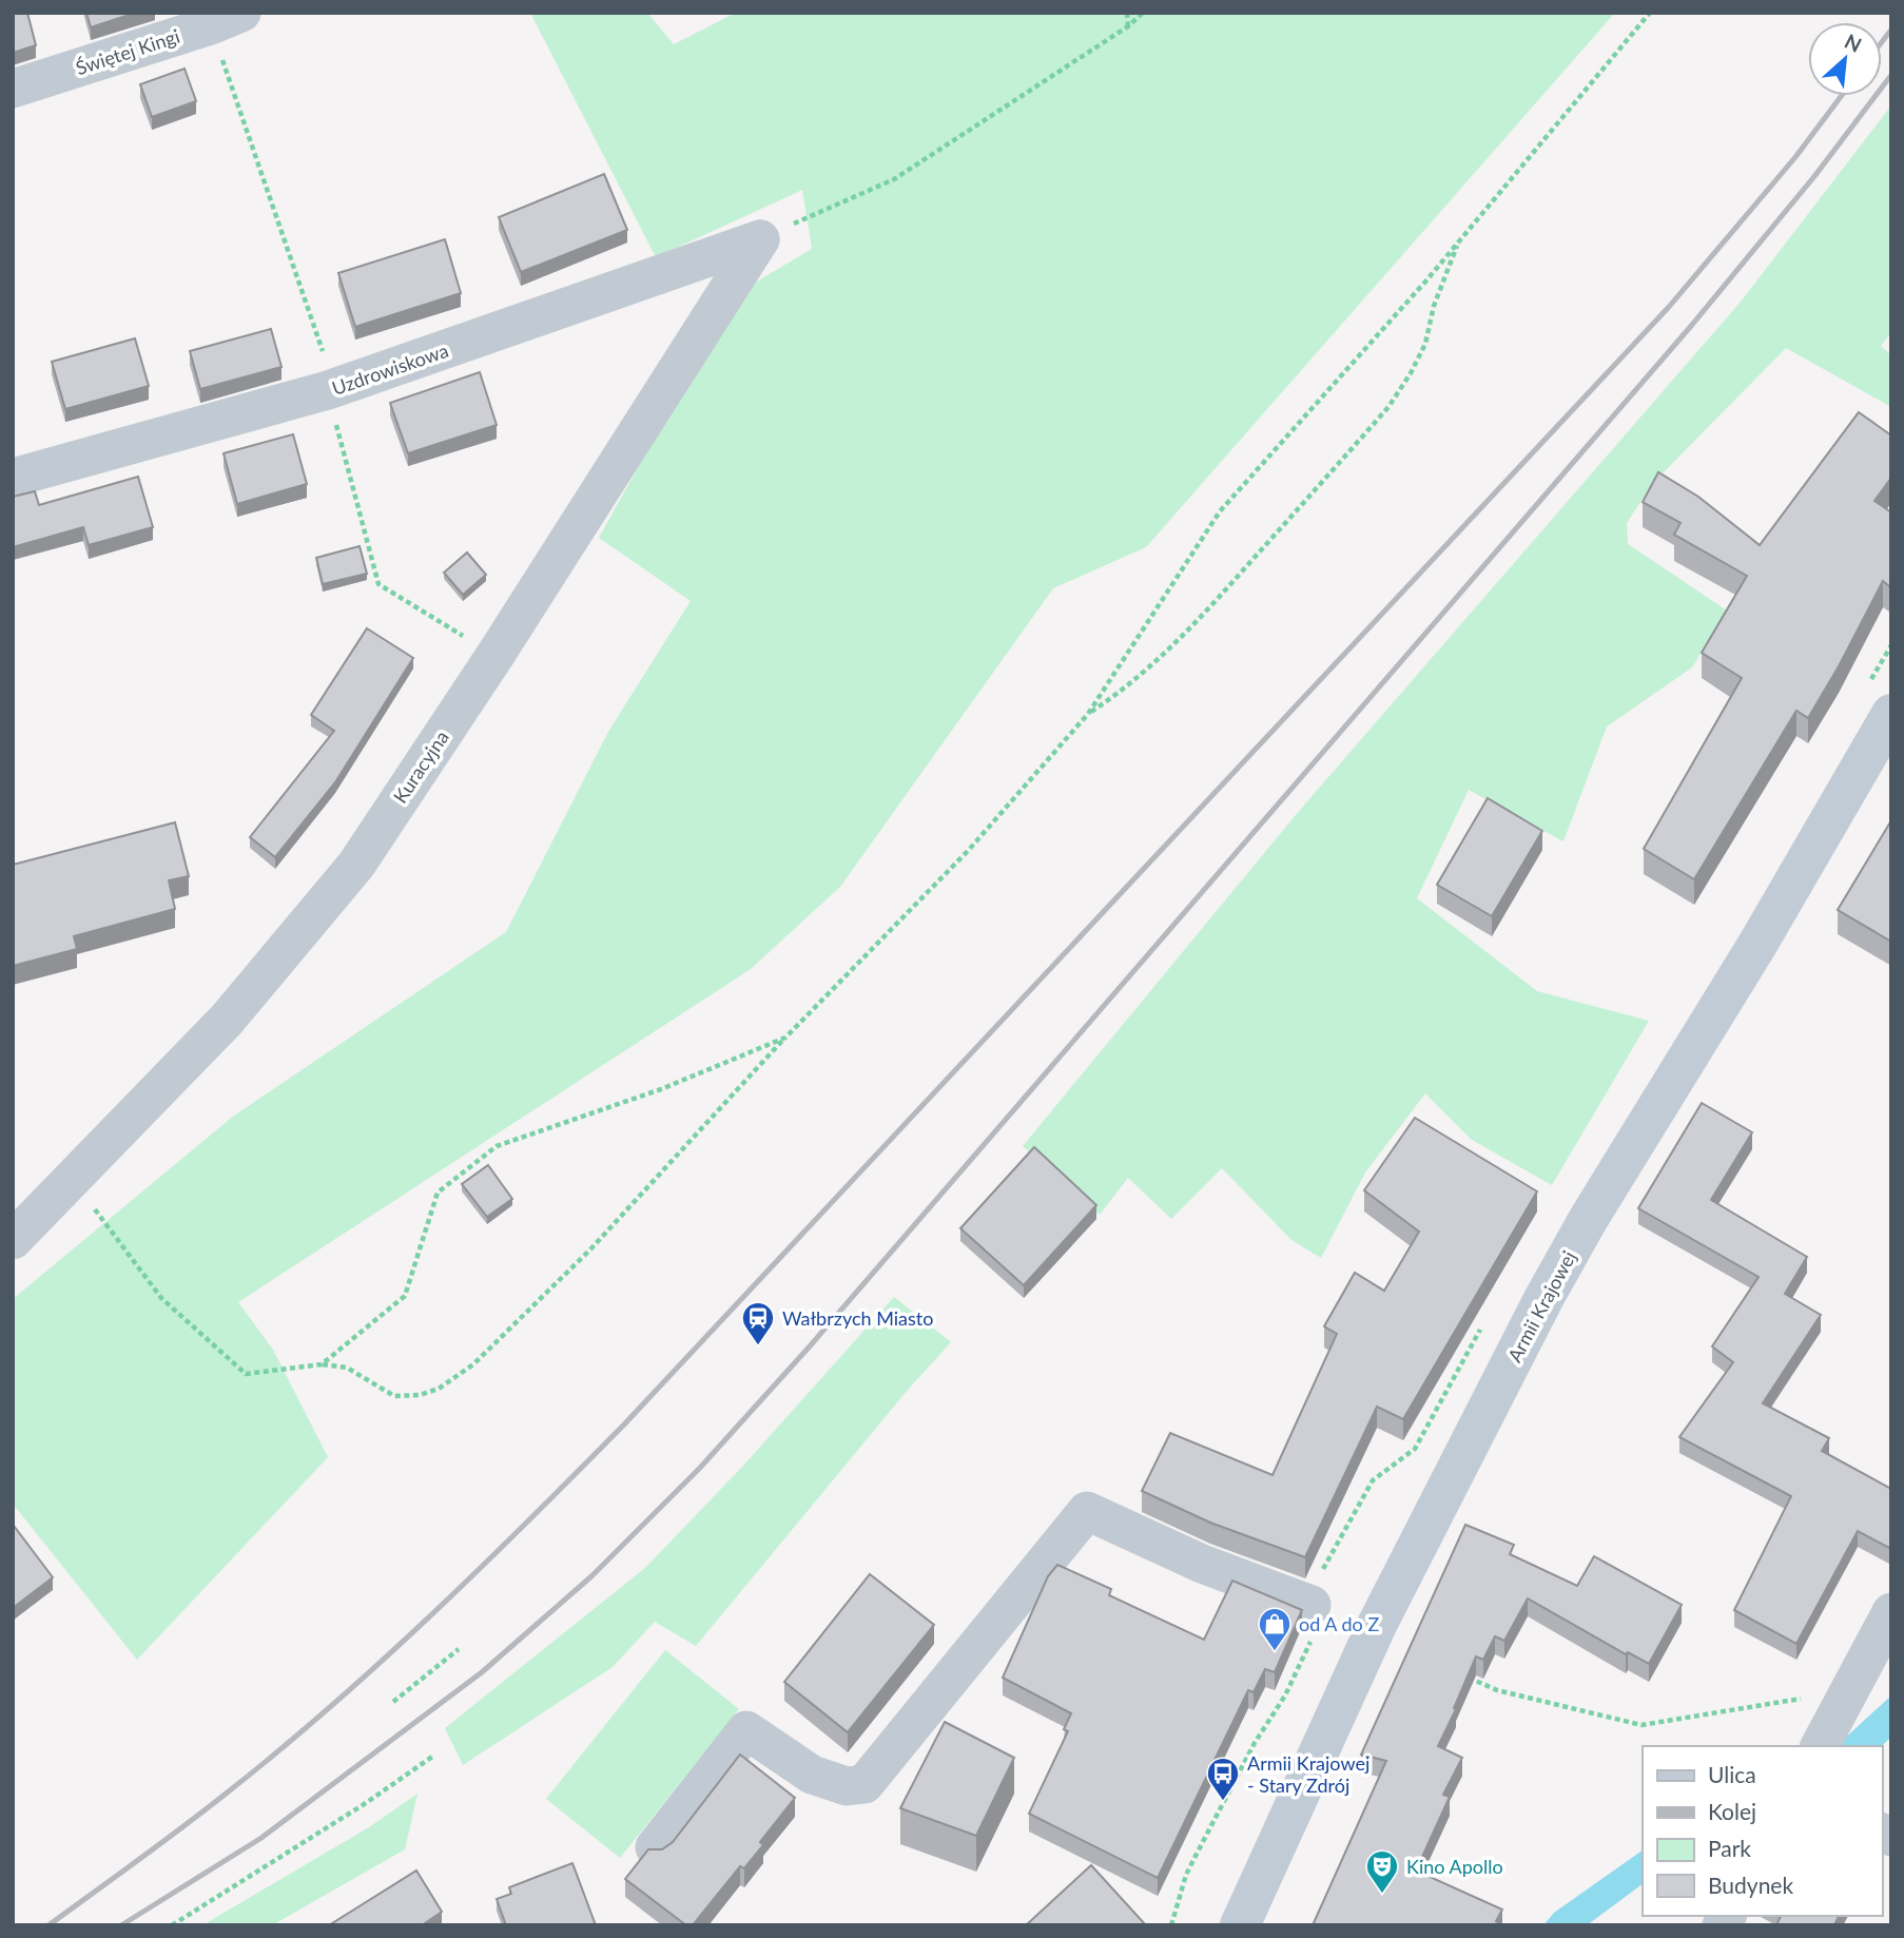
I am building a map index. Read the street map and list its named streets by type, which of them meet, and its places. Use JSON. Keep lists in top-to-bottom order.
{
  "streets": {
    "main road": ["Armii Krajowej"],
    "street": ["Świętej Kingi", "Uzdrowiskowa", "Kuracyjna"]
  },
  "crossings": [
    ["Uzdrowiskowa", "Kuracyjna"]
  ],
  "places": {
    "station": ["Wałbrzych Miasto"],
    "shop": ["od A do Z"],
    "bus stop": ["Armii Krajowej - Stary Zdrój"],
    "theatre": ["Kino Apollo"]
  },
  "legend": [
    "Ulica",
    "Kolej",
    "Park",
    "Budynek"
  ],
  "north": "top right"
}
